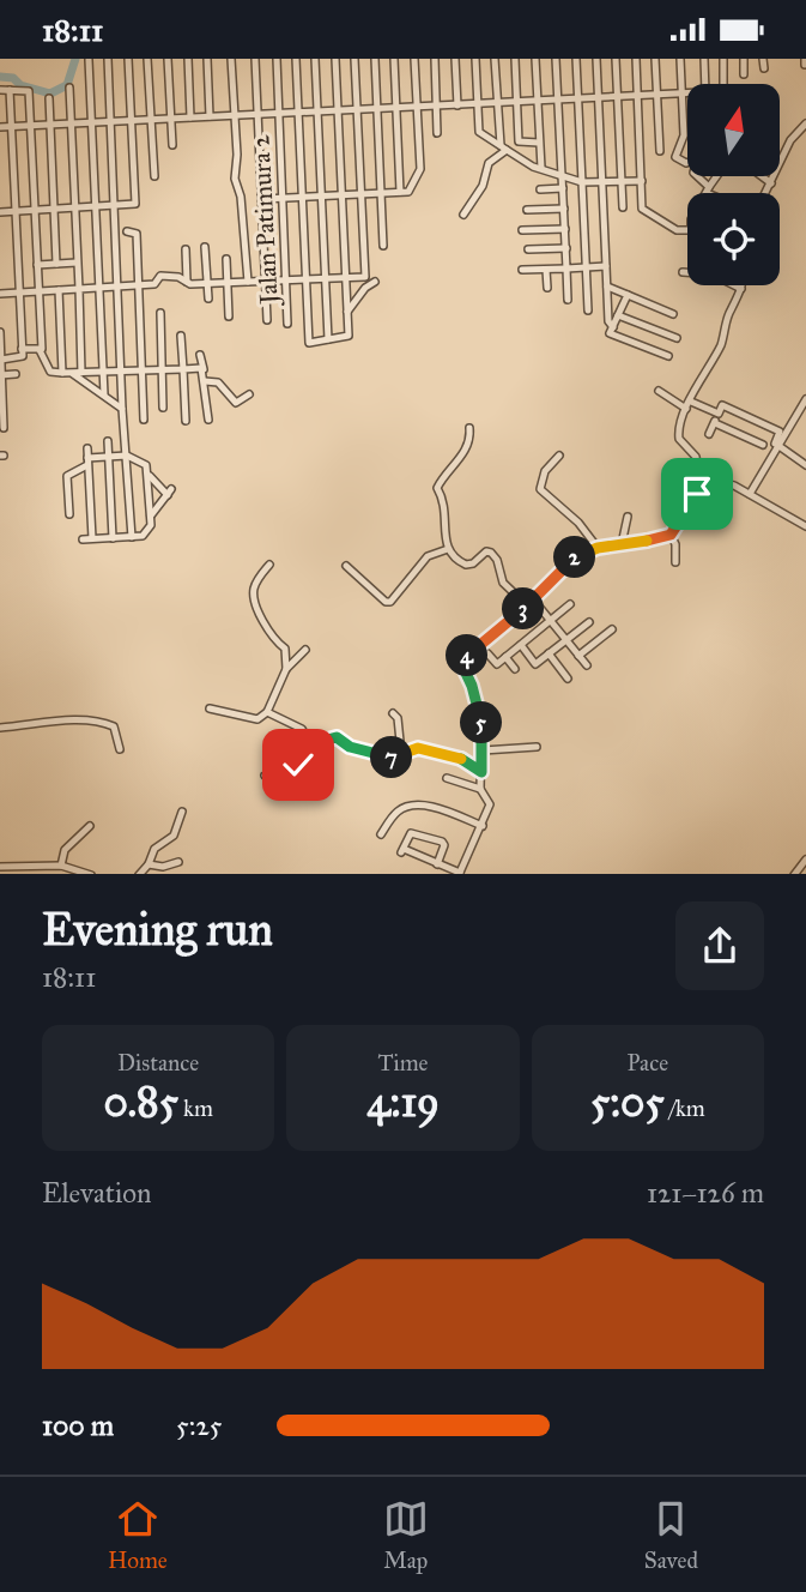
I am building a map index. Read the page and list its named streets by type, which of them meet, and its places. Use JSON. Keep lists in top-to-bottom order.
{
  "streets": {
    "street": ["Jalan Patimura 2"]
  },
  "north": "top",
  "page": {
    "status": "18:11",
    "pins": [
      "2",
      "3",
      "4",
      "5",
      "7"
    ],
    "heading": ["Evening run", "18:11"],
    "stats": [
      ["Distance", "0.85 km"],
      ["Time", "4:19"],
      ["Pace", "5:05 /km"]
    ],
    "chart": ["Elevation", "121–126 m"],
    "list": [
      {
        "name": "100 m",
        "note": "5:25"
      }
    ],
    "tabs": ["Home", "Map", "Saved"]
  }
}
